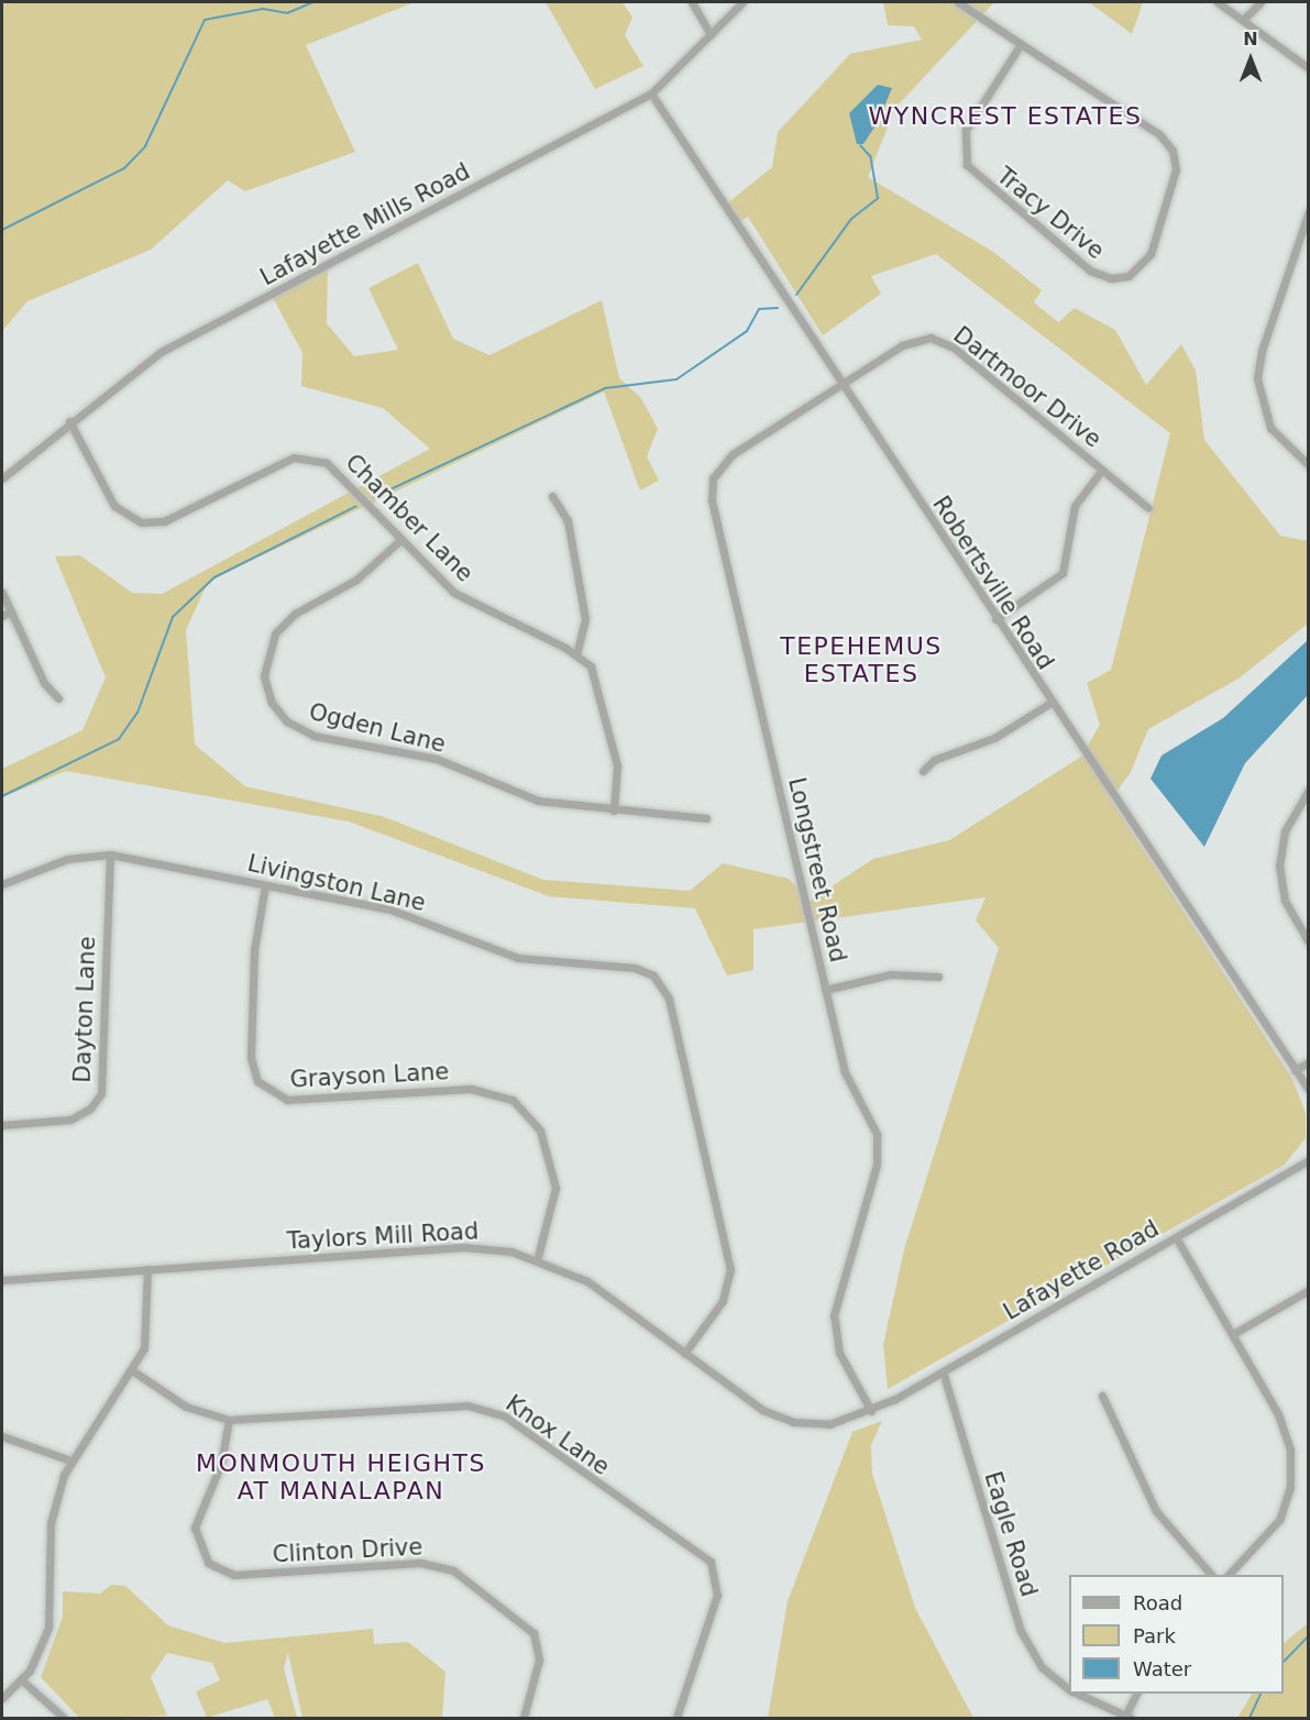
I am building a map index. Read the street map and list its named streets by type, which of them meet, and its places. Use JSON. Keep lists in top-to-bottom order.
{
  "streets": {
    "street": [
      "Tracy Drive",
      "Lafayette Mills Road",
      "Dartmoor Drive",
      "Chamber Lane",
      "Robertsville Road",
      "Ogden Lane",
      "Longstreet Road",
      "Livingston Lane",
      "Dayton Lane",
      "Grayson Lane",
      "Taylors Mill Road",
      "Lafayette Road",
      "Knox Lane",
      "Eagle Road",
      "Clinton Drive"
    ]
  },
  "crossings": [
    ["Lafayette Mills Road", "Chamber Lane"],
    ["Lafayette Mills Road", "Robertsville Road"],
    ["Dartmoor Drive", "Robertsville Road"],
    ["Dartmoor Drive", "Longstreet Road"],
    ["Chamber Lane", "Ogden Lane"],
    ["Robertsville Road", "Longstreet Road"],
    ["Longstreet Road", "Taylors Mill Road"],
    ["Longstreet Road", "Lafayette Road"],
    ["Livingston Lane", "Dayton Lane"],
    ["Livingston Lane", "Grayson Lane"],
    ["Livingston Lane", "Taylors Mill Road"],
    ["Grayson Lane", "Taylors Mill Road"],
    ["Taylors Mill Road", "Lafayette Road"],
    ["Lafayette Road", "Eagle Road"],
    ["Knox Lane", "Clinton Drive"]
  ],
  "districts": ["WYNCREST ESTATES", "TEPEHEMUS ESTATES", "MONMOUTH HEIGHTS AT MANALAPAN"],
  "legend": ["Road", "Park", "Water"],
  "north": "top"
}
